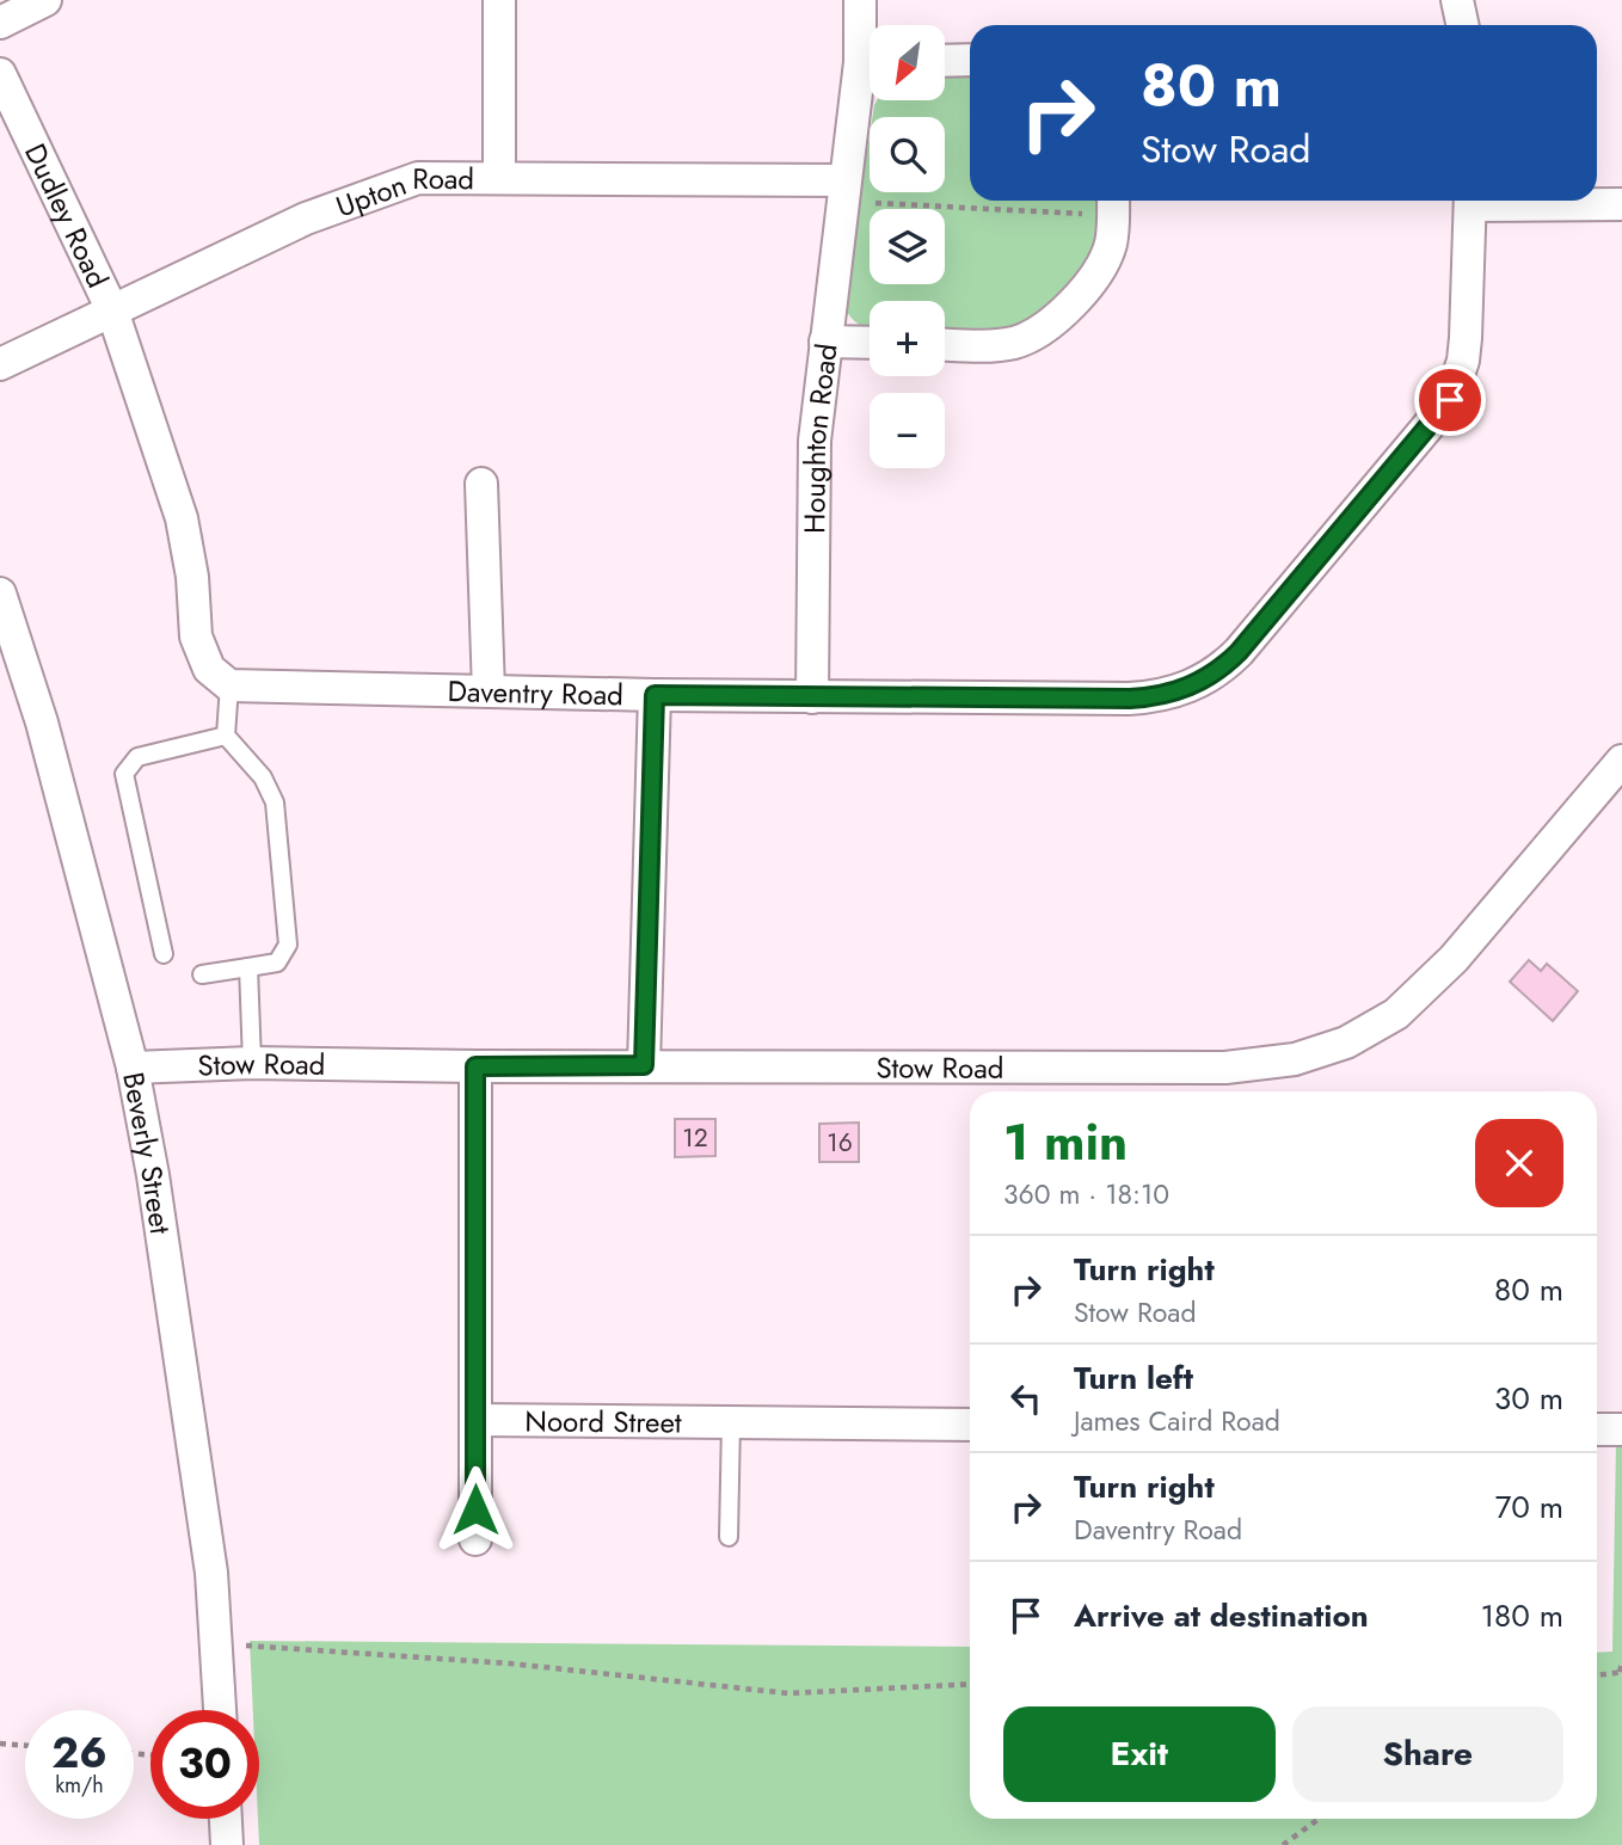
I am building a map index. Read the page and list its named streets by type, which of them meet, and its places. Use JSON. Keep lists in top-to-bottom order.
{
  "streets": {
    "street": [
      "Upton Road",
      "Dudley Road",
      "Houghton Road",
      "Daventry Road",
      "Stow Road",
      "Beverly Street",
      "Noord Street"
    ]
  },
  "crossings": [
    ["Upton Road", "Dudley Road"],
    ["Upton Road", "Houghton Road"],
    ["Houghton Road", "Daventry Road"],
    ["Stow Road", "Beverly Street"]
  ],
  "house_numbers": ["12", "16"],
  "north": "bottom left",
  "page": {
    "map_buttons": ["+", "−"],
    "turn": ["80 m", "Stow Road"],
    "heading": ["1 min", "360 m · 18:10"],
    "list": [
      {
        "name": "Turn right",
        "note": "Stow Road",
        "value": "80 m"
      },
      {
        "name": "Turn left",
        "note": "James Caird Road",
        "value": "30 m"
      },
      {
        "name": "Turn right",
        "note": "Daventry Road",
        "value": "70 m"
      },
      {
        "name": "Arrive at destination",
        "value": "180 m"
      }
    ],
    "buttons": ["Exit", "Share"],
    "speed": "26 km/h",
    "limit": "30"
  }
}
